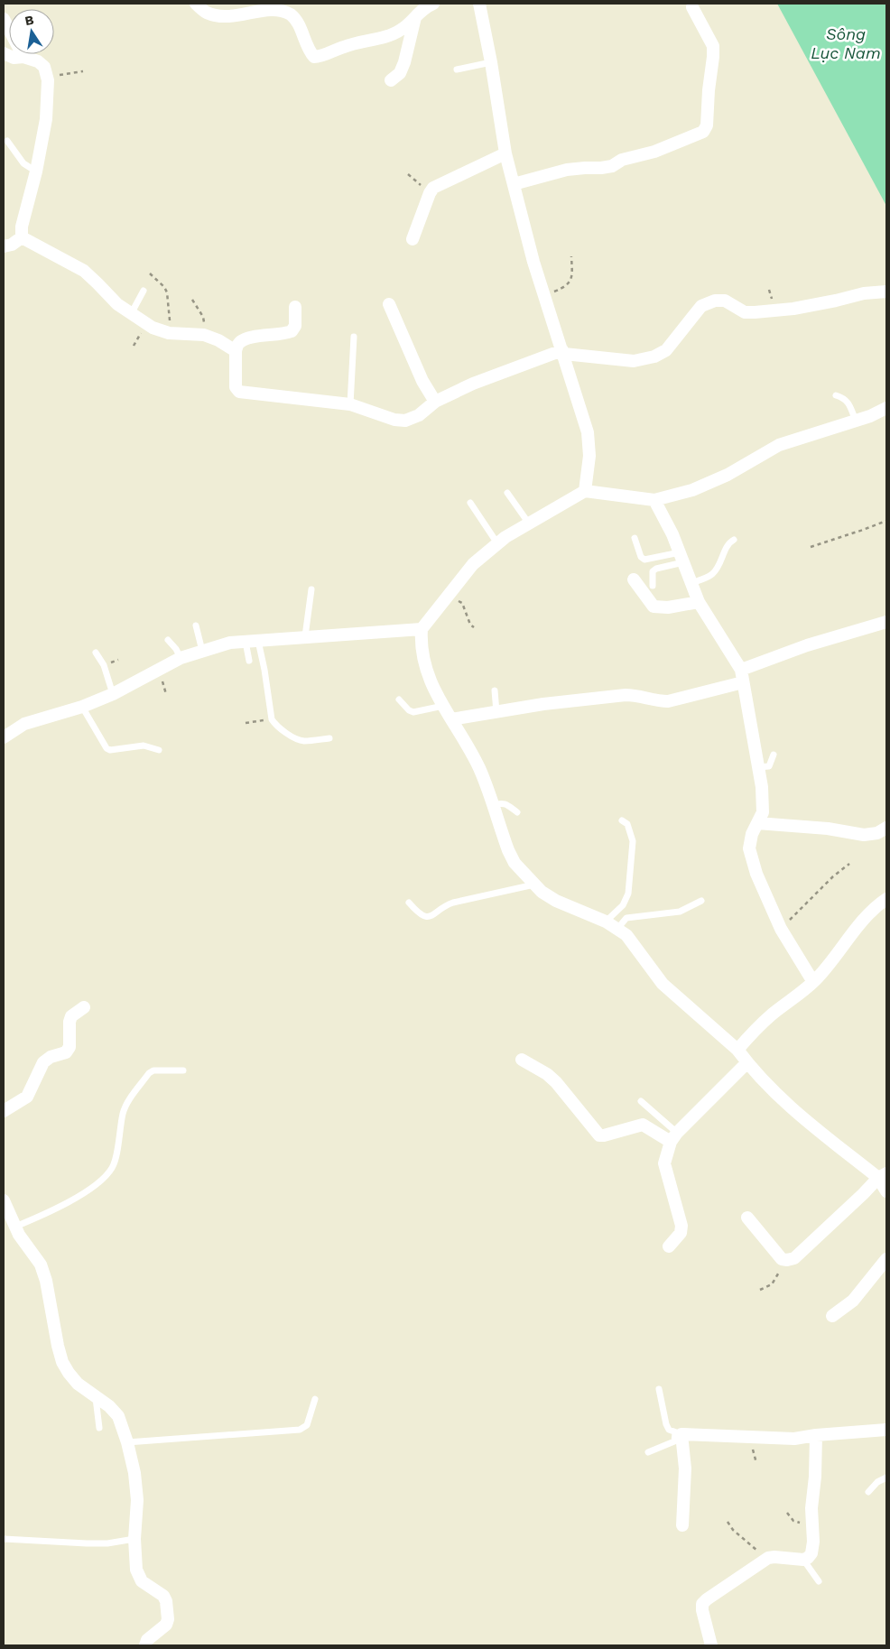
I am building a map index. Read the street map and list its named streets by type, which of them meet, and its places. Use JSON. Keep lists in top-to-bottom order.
{
  "water": ["Sông Lục Nam"],
  "north": "top"
}
